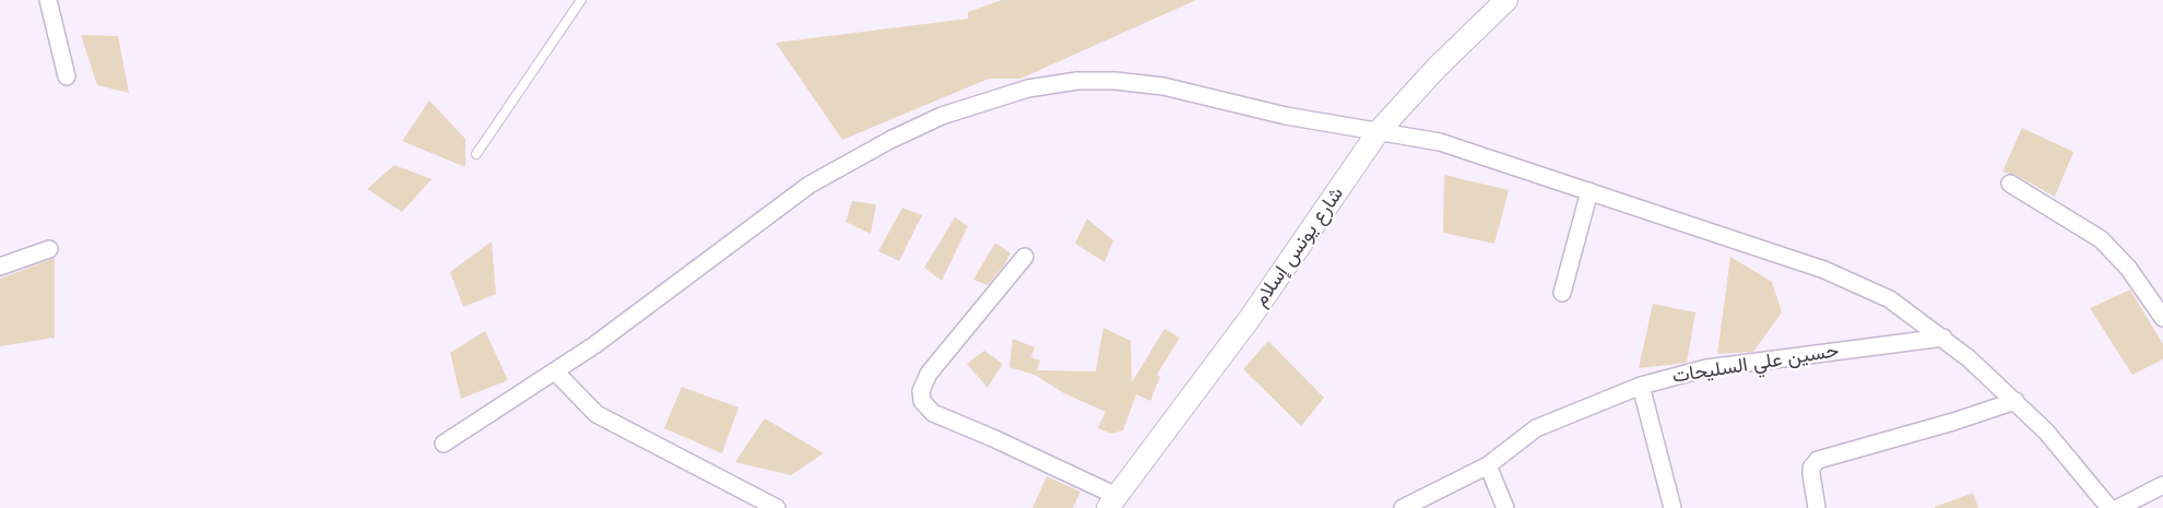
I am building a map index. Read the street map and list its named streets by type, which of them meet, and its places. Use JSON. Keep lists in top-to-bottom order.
{
  "streets": {
    "street": ["شارع يونس إسلام", "حسين علي السليحات"]
  }
}
